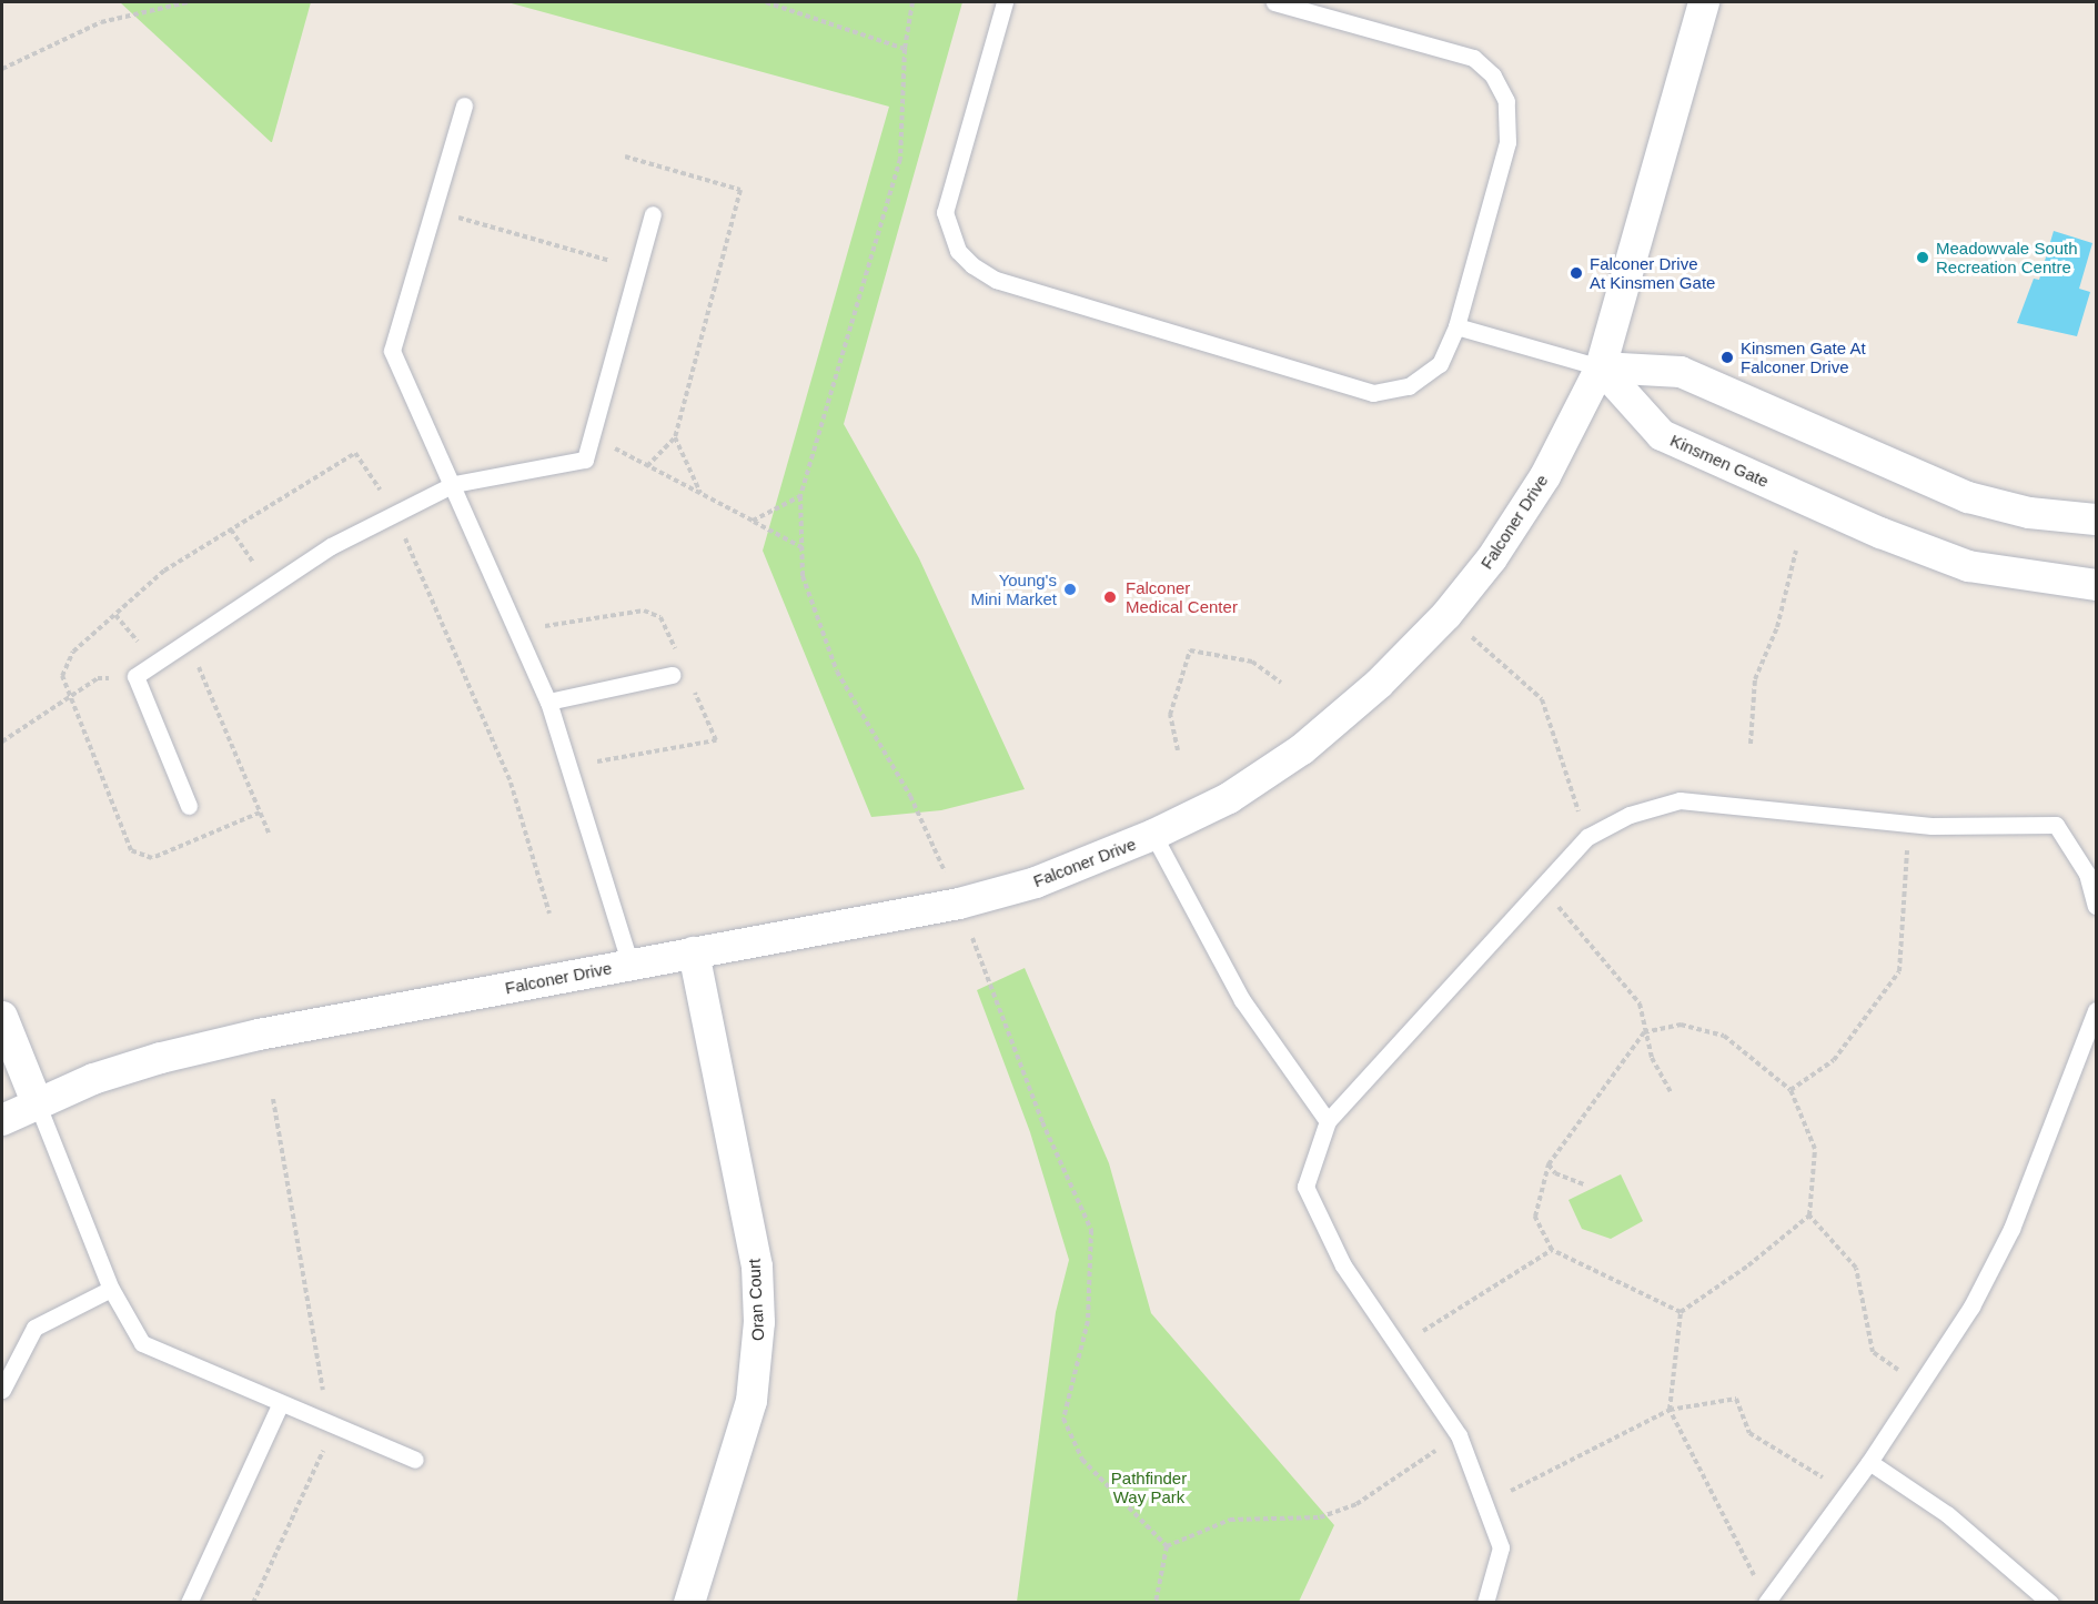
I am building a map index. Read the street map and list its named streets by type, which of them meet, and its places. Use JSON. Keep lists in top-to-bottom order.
{
  "streets": {
    "street": ["Kinsmen Gate", "Falconer Drive", "Oran Court"]
  },
  "crossings": [
    ["Kinsmen Gate", "Falconer Drive"],
    ["Falconer Drive", "Oran Court"]
  ],
  "parks": ["Pathfinder Way Park"],
  "places": [
    "Meadowvale South Recreation Centre",
    "Falconer Drive At Kinsmen Gate",
    "Kinsmen Gate At Falconer Drive",
    "Young's Mini Market",
    "Falconer Medical Center"
  ]
}
